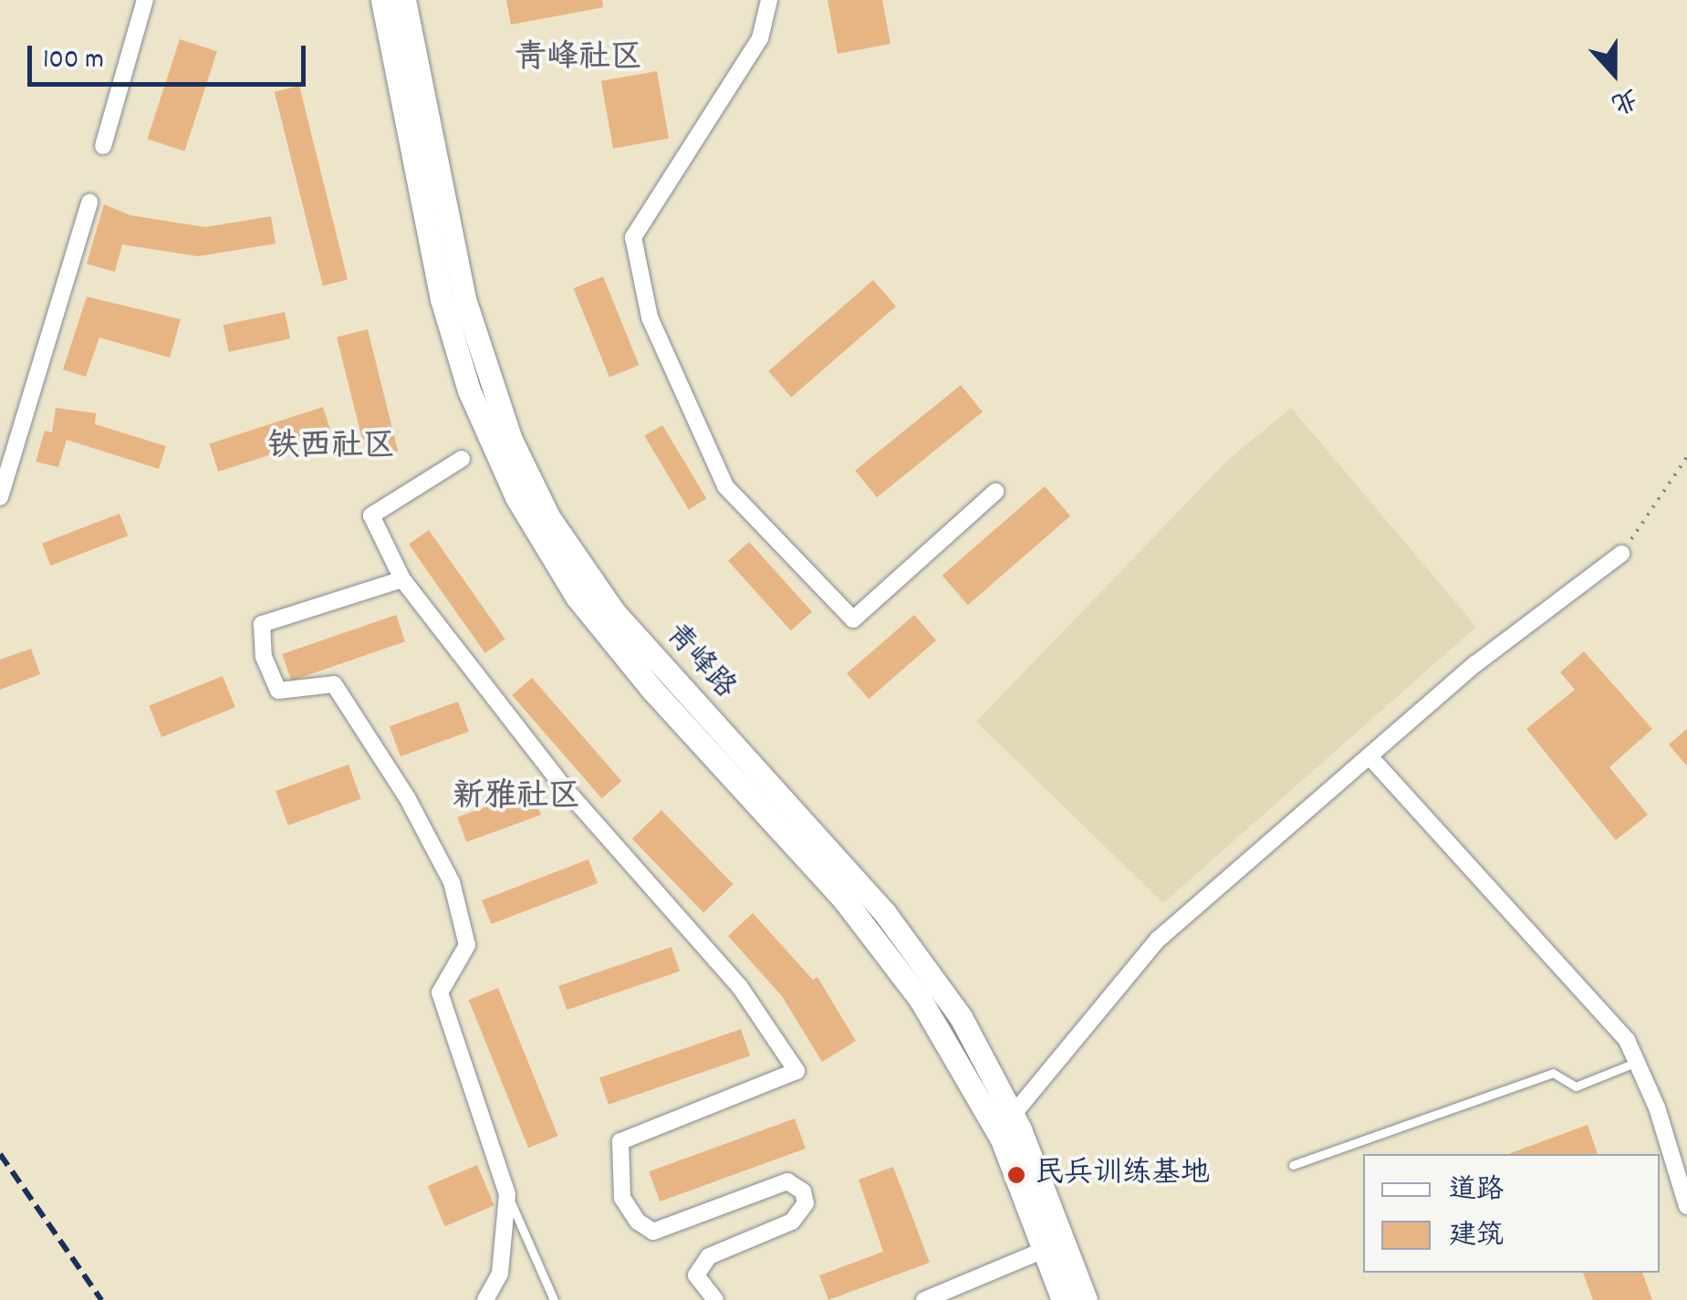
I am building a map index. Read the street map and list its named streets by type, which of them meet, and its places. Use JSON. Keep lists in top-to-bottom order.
{
  "streets": {
    "main road": ["青峰路"]
  },
  "districts": ["青峰社区", "铁西社区", "新雅社区"],
  "places": ["民兵训练基地"],
  "legend": ["道路", "建筑"],
  "scale_bar": "100 m",
  "north": "bottom"
}
